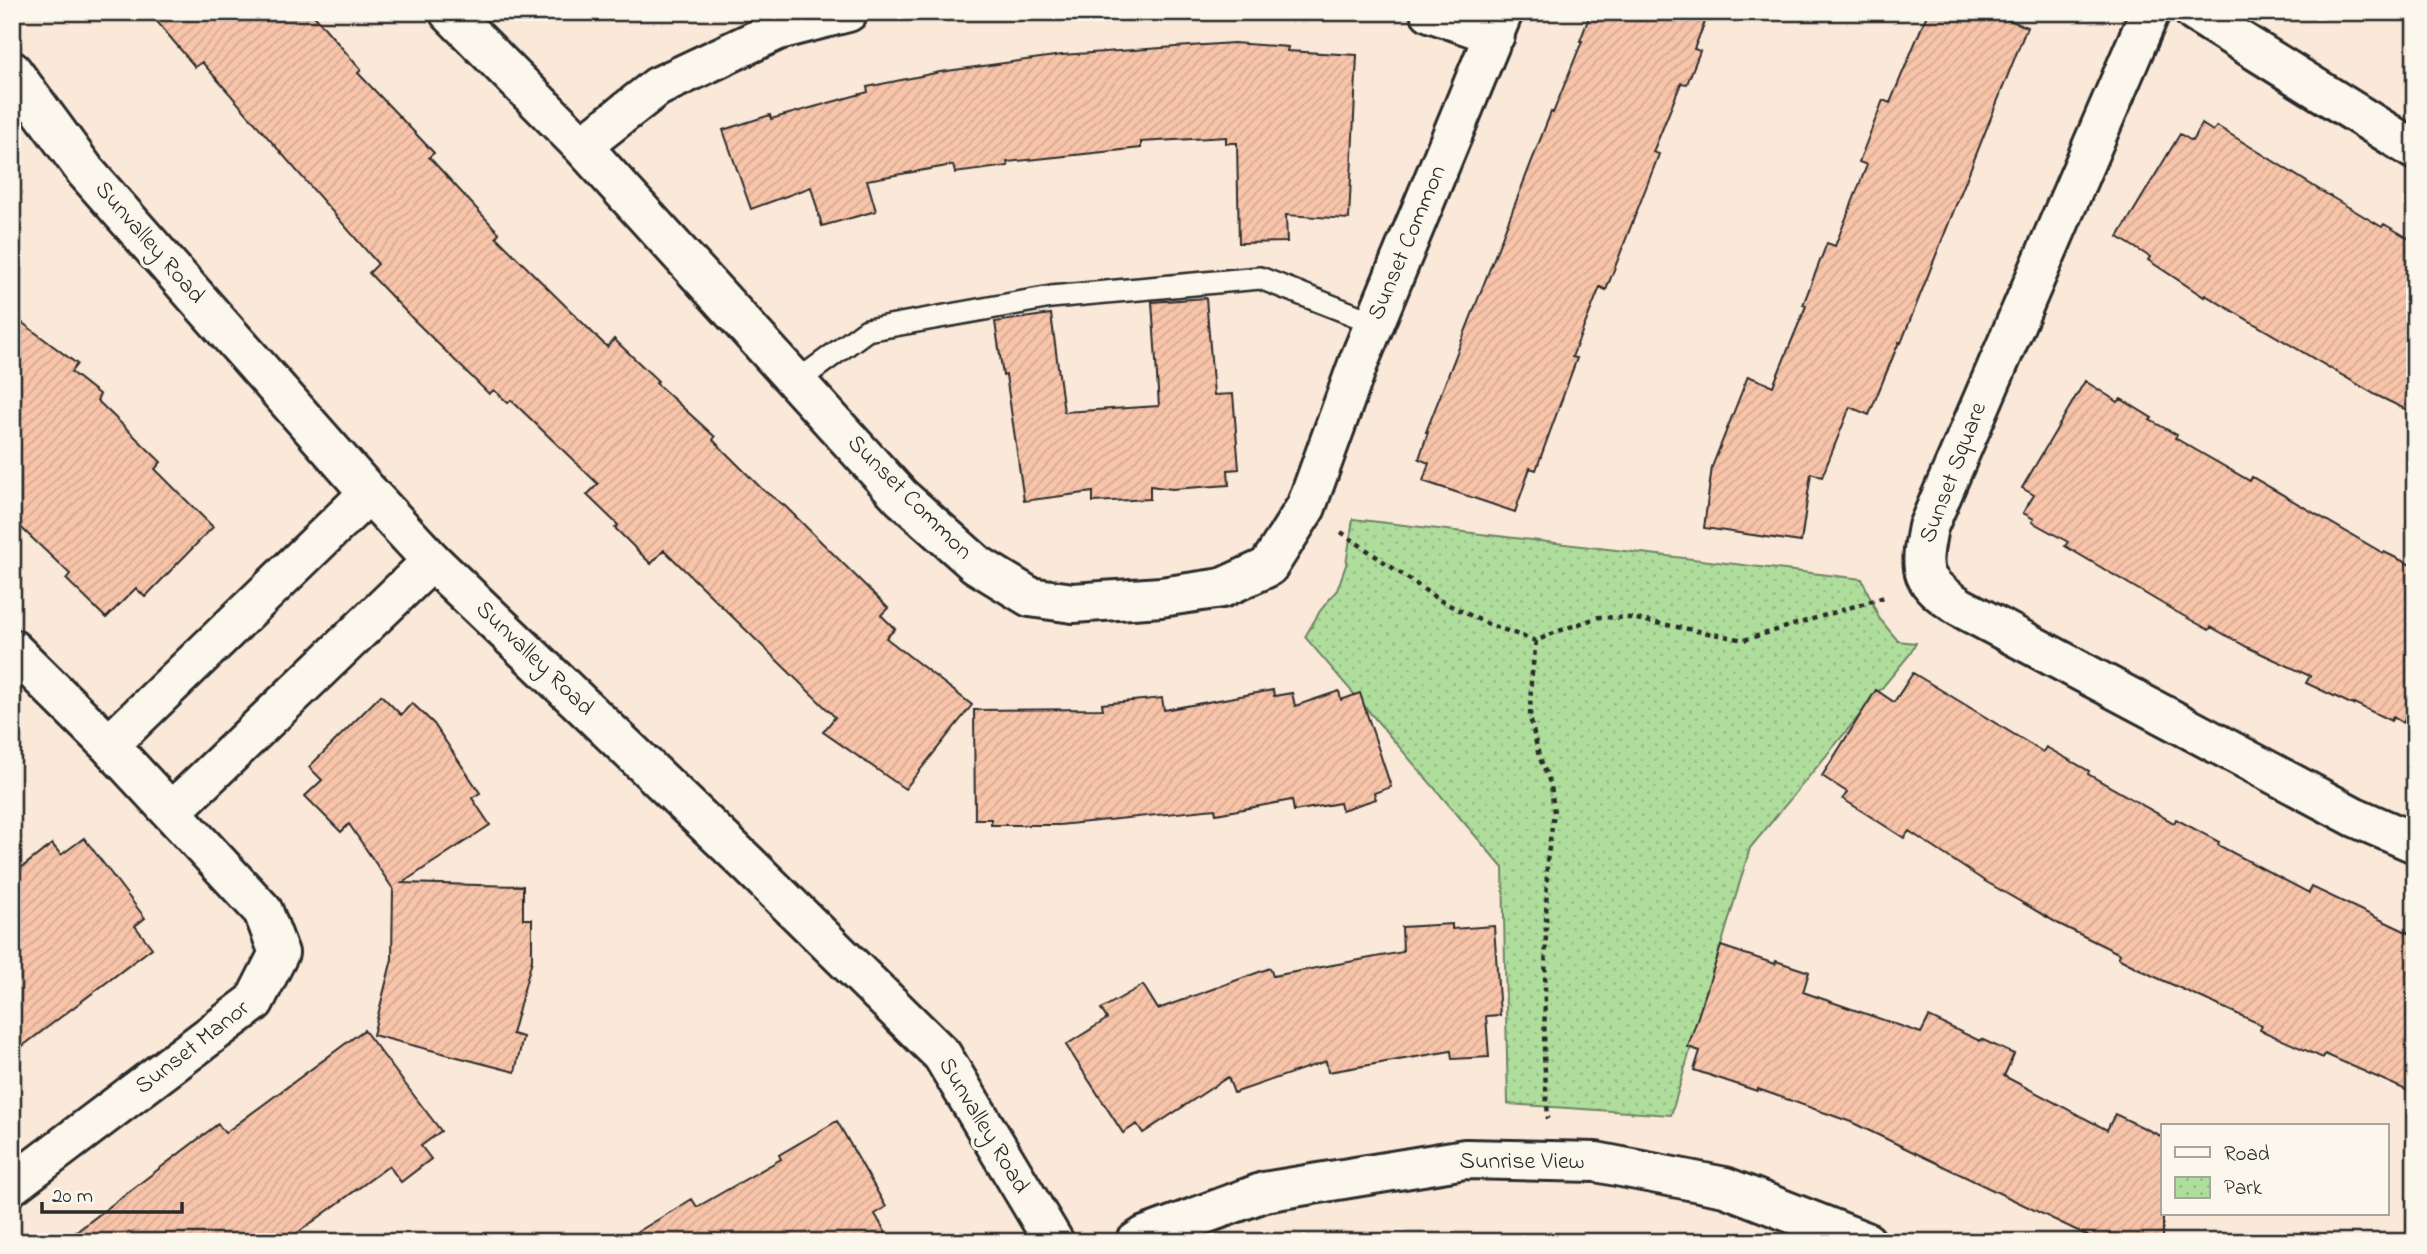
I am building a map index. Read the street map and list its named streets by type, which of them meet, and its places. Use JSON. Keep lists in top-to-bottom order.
{
  "streets": {
    "street": [
      "Sunvalley Road",
      "Sunset Common",
      "Sunset Square",
      "Sunset Manor",
      "Sunrise View"
    ]
  },
  "legend": ["Road", "Park"],
  "scale_bar": "20 m"
}
